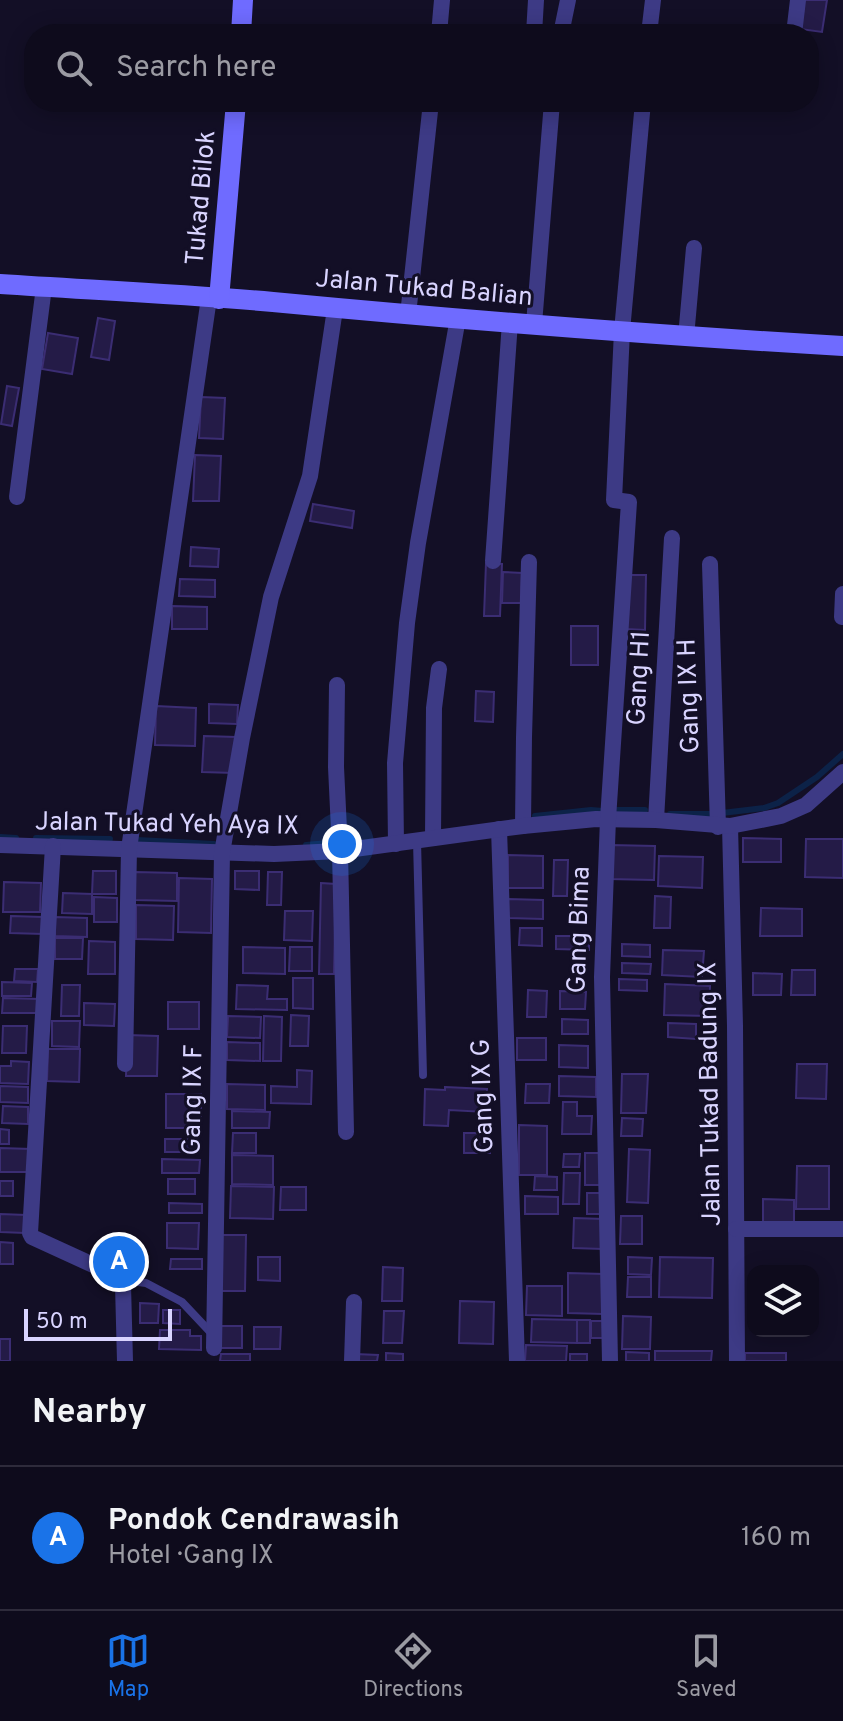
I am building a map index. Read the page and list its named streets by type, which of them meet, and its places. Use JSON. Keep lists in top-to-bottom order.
{
  "streets": {
    "street": [
      "Tukad Bilok",
      "Jalan Tukad Balian",
      "Gang H1",
      "Gang IX H",
      "Jalan Tukad Yeh Aya IX",
      "Gang Bima",
      "Jalan Tukad Badung IX",
      "Gang IX G",
      "Gang IX F"
    ]
  },
  "crossings": [
    ["Tukad Bilok", "Jalan Tukad Balian"],
    ["Jalan Tukad Balian", "Gang Bima"],
    ["Jalan Tukad Balian", "Gang IX F"],
    ["Gang H1", "Jalan Tukad Yeh Aya IX"],
    ["Gang IX H", "Jalan Tukad Yeh Aya IX"],
    ["Gang IX H", "Jalan Tukad Badung IX"],
    ["Jalan Tukad Yeh Aya IX", "Gang Bima"],
    ["Jalan Tukad Yeh Aya IX", "Jalan Tukad Badung IX"],
    ["Jalan Tukad Yeh Aya IX", "Gang IX G"],
    ["Jalan Tukad Yeh Aya IX", "Gang IX F"]
  ],
  "scale_bar": "50 m",
  "page": {
    "search": "Search here",
    "pins": "A",
    "scale": "50 m",
    "heading": "Nearby",
    "list": [
      {
        "mark": "A",
        "name": "Pondok Cendrawasih",
        "note": "Hotel · Gang IX",
        "value": "160 m"
      }
    ],
    "nav": ["Map", "Directions", "Saved"]
  }
}
